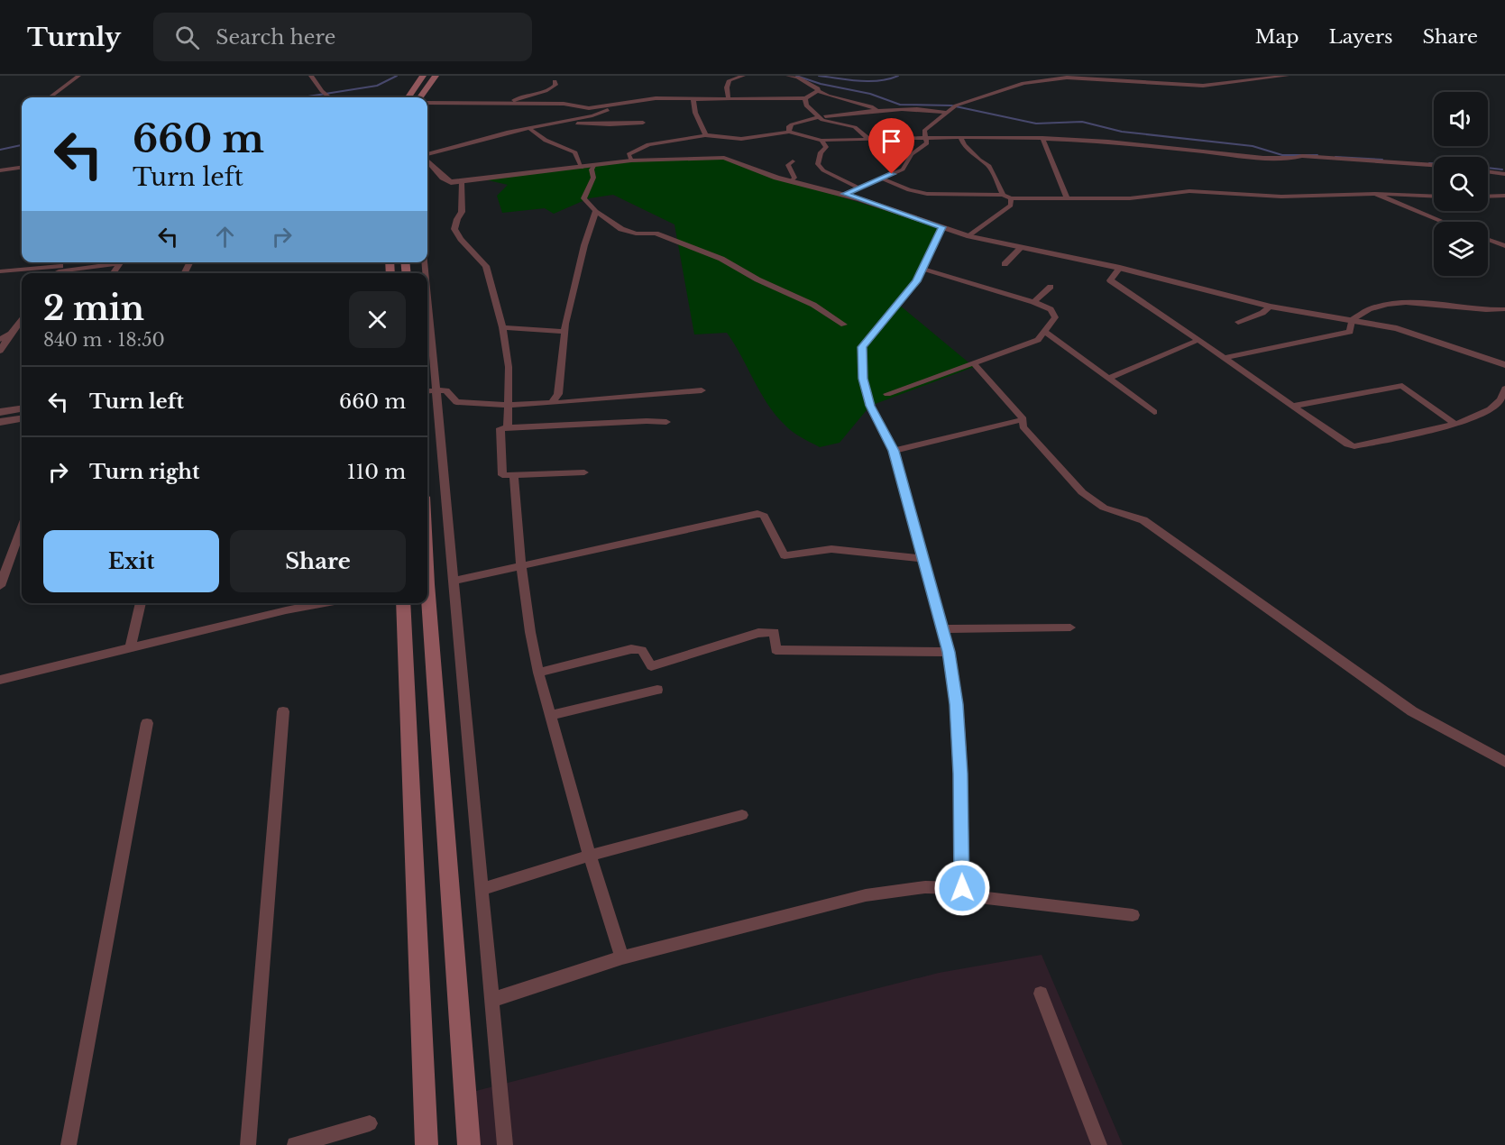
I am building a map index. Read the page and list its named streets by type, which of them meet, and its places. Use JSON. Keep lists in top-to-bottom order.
{
  "page": {
    "header": "Turnly",
    "search": "Search here",
    "nav": ["Map", "Layers", "Share"],
    "turn": ["660 m", "Turn left"],
    "heading": ["2 min", "840 m · 18:50"],
    "list": [
      {
        "name": "Turn left",
        "value": "660 m"
      },
      {
        "name": "Turn right",
        "value": "110 m"
      }
    ],
    "buttons": ["Exit", "Share"]
  }
}
